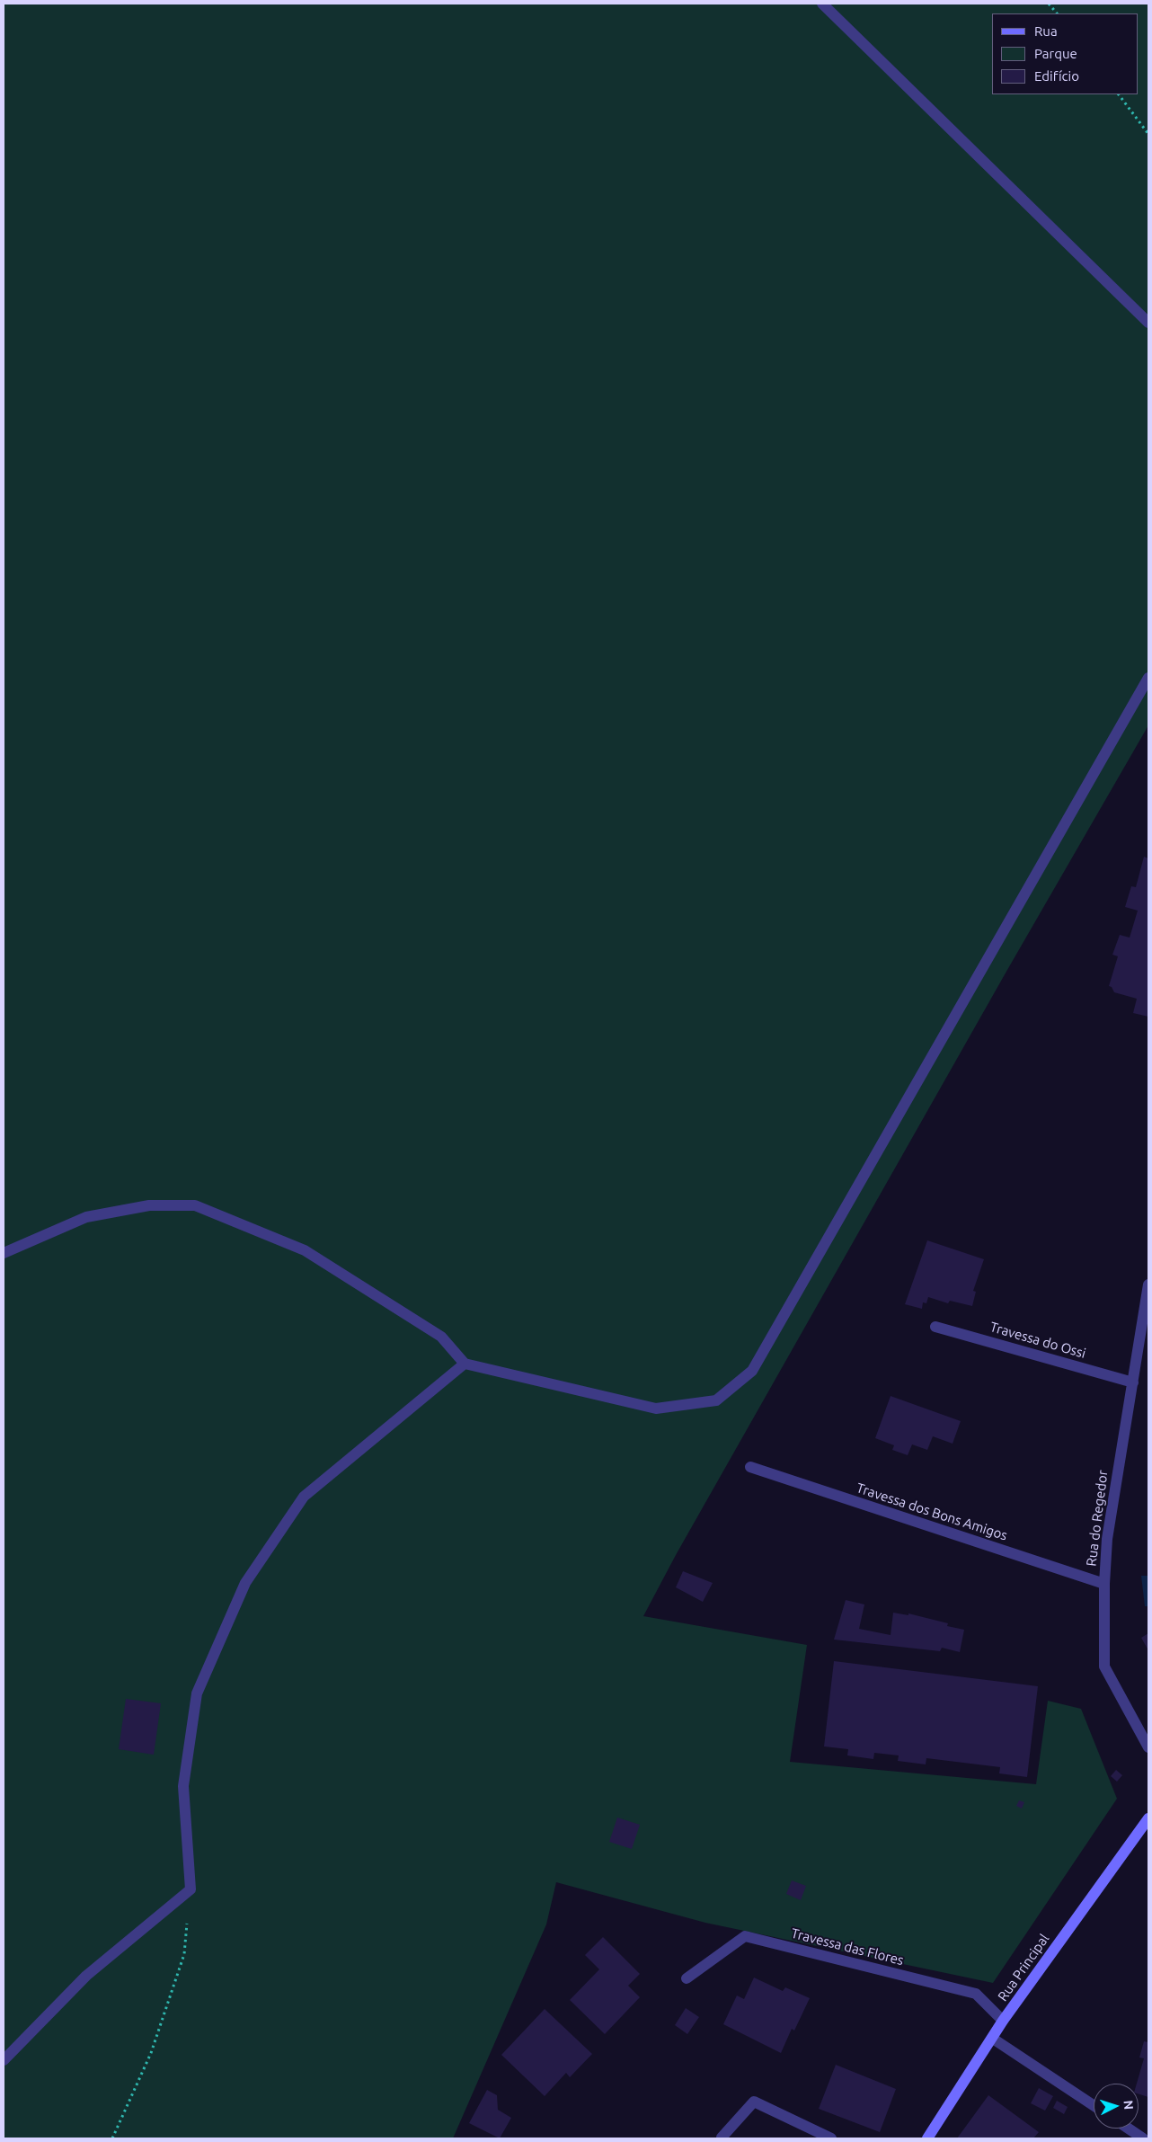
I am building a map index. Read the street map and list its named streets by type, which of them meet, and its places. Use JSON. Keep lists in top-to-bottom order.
{
  "streets": {
    "street": [
      "Travessa do Ossi",
      "Travessa dos Bons Amigos",
      "Rua do Regedor",
      "Travessa das Flores",
      "Rua Principal"
    ]
  },
  "crossings": [
    ["Travessa do Ossi", "Rua do Regedor"],
    ["Travessa dos Bons Amigos", "Rua do Regedor"],
    ["Travessa das Flores", "Rua Principal"]
  ],
  "legend": ["Rua", "Parque", "Edifício"],
  "north": "right"
}
